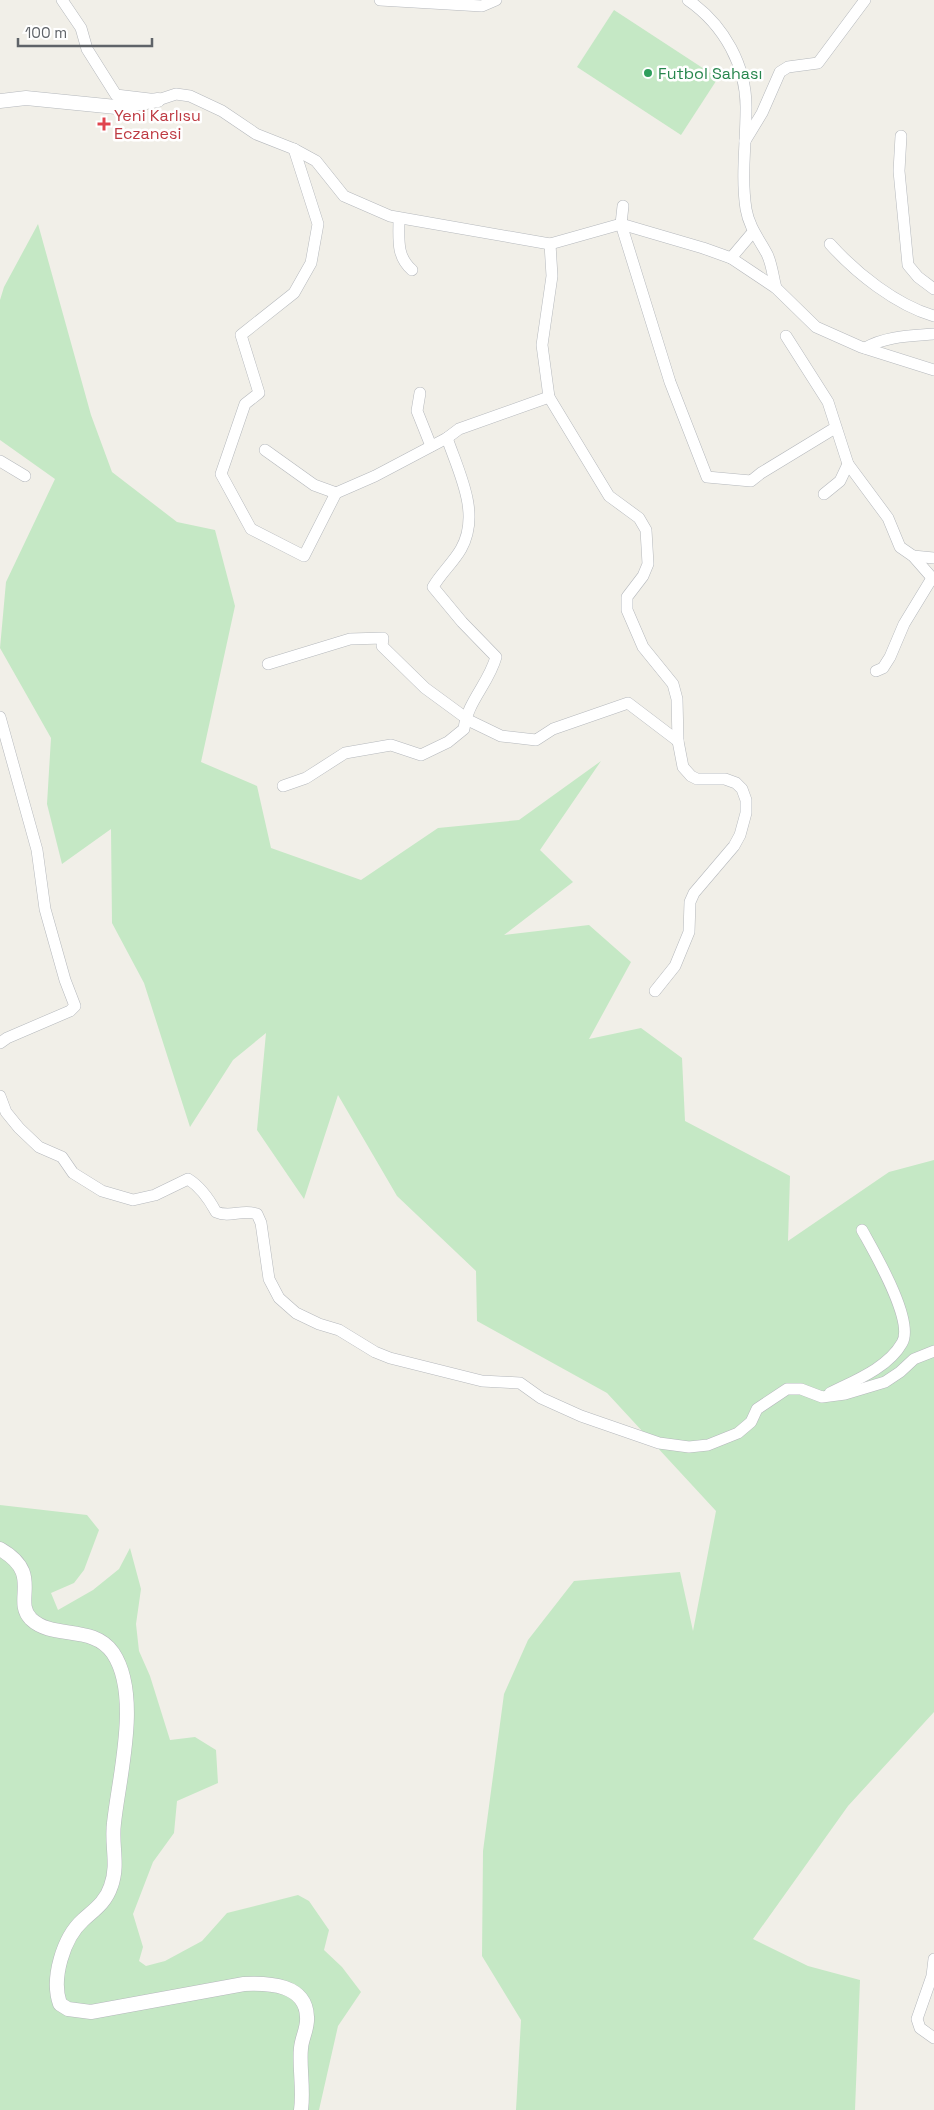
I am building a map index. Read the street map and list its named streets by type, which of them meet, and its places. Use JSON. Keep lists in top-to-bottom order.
{
  "places": {
    "other": ["Futbol Sahası"],
    "health": ["Yeni Karlısu Eczanesi"]
  },
  "scale_bar": "100 m"
}
